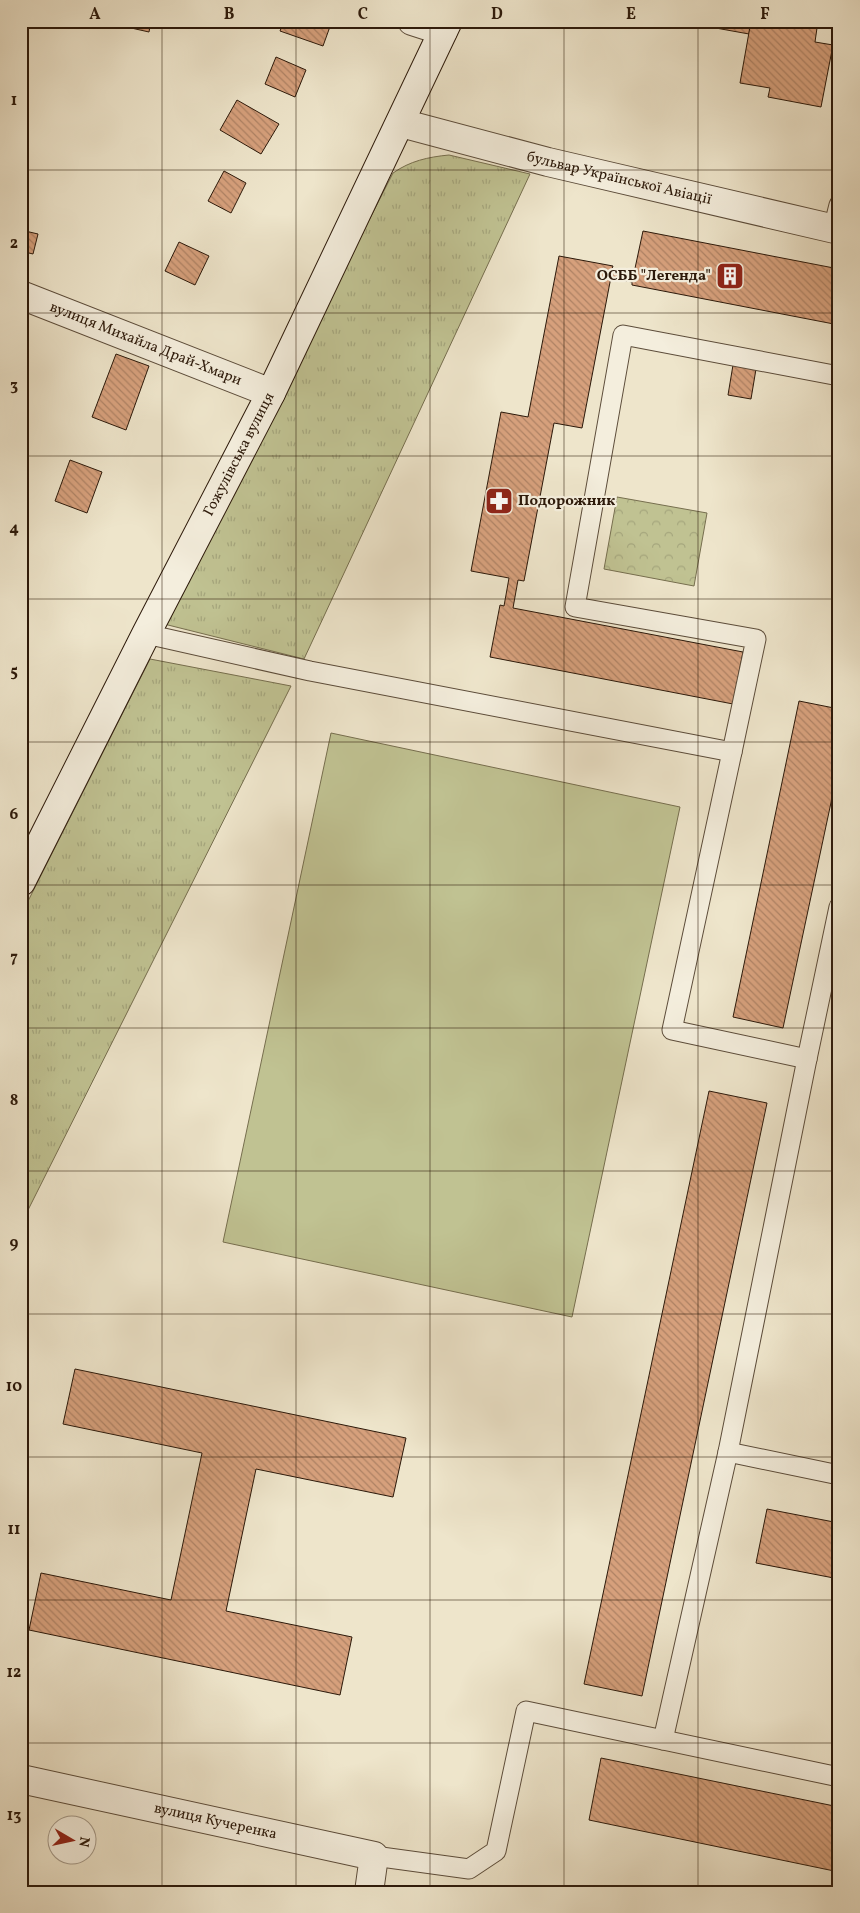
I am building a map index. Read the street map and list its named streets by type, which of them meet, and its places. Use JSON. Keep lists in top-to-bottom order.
{
  "streets": {
    "street": [
      "бульвар Української Авіації",
      "вулиця Михайла Драй-Хмари",
      "Гожулівська вулиця",
      "вулиця Кучеренка"
    ]
  },
  "crossings": [
    ["бульвар Української Авіації", "Гожулівська вулиця"],
    ["вулиця Михайла Драй-Хмари", "Гожулівська вулиця"]
  ],
  "places": {
    "building": ["ОСББ \"Легенда\""],
    "pharmacy": ["Подорожник"]
  },
  "north": "right",
  "grid": {
    "columns": [
      "A",
      "B",
      "C",
      "D",
      "E",
      "F"
    ],
    "rows": [
      "1",
      "2",
      "3",
      "4",
      "5",
      "6",
      "7",
      "8",
      "9",
      "10",
      "11",
      "12",
      "13"
    ]
  }
}
